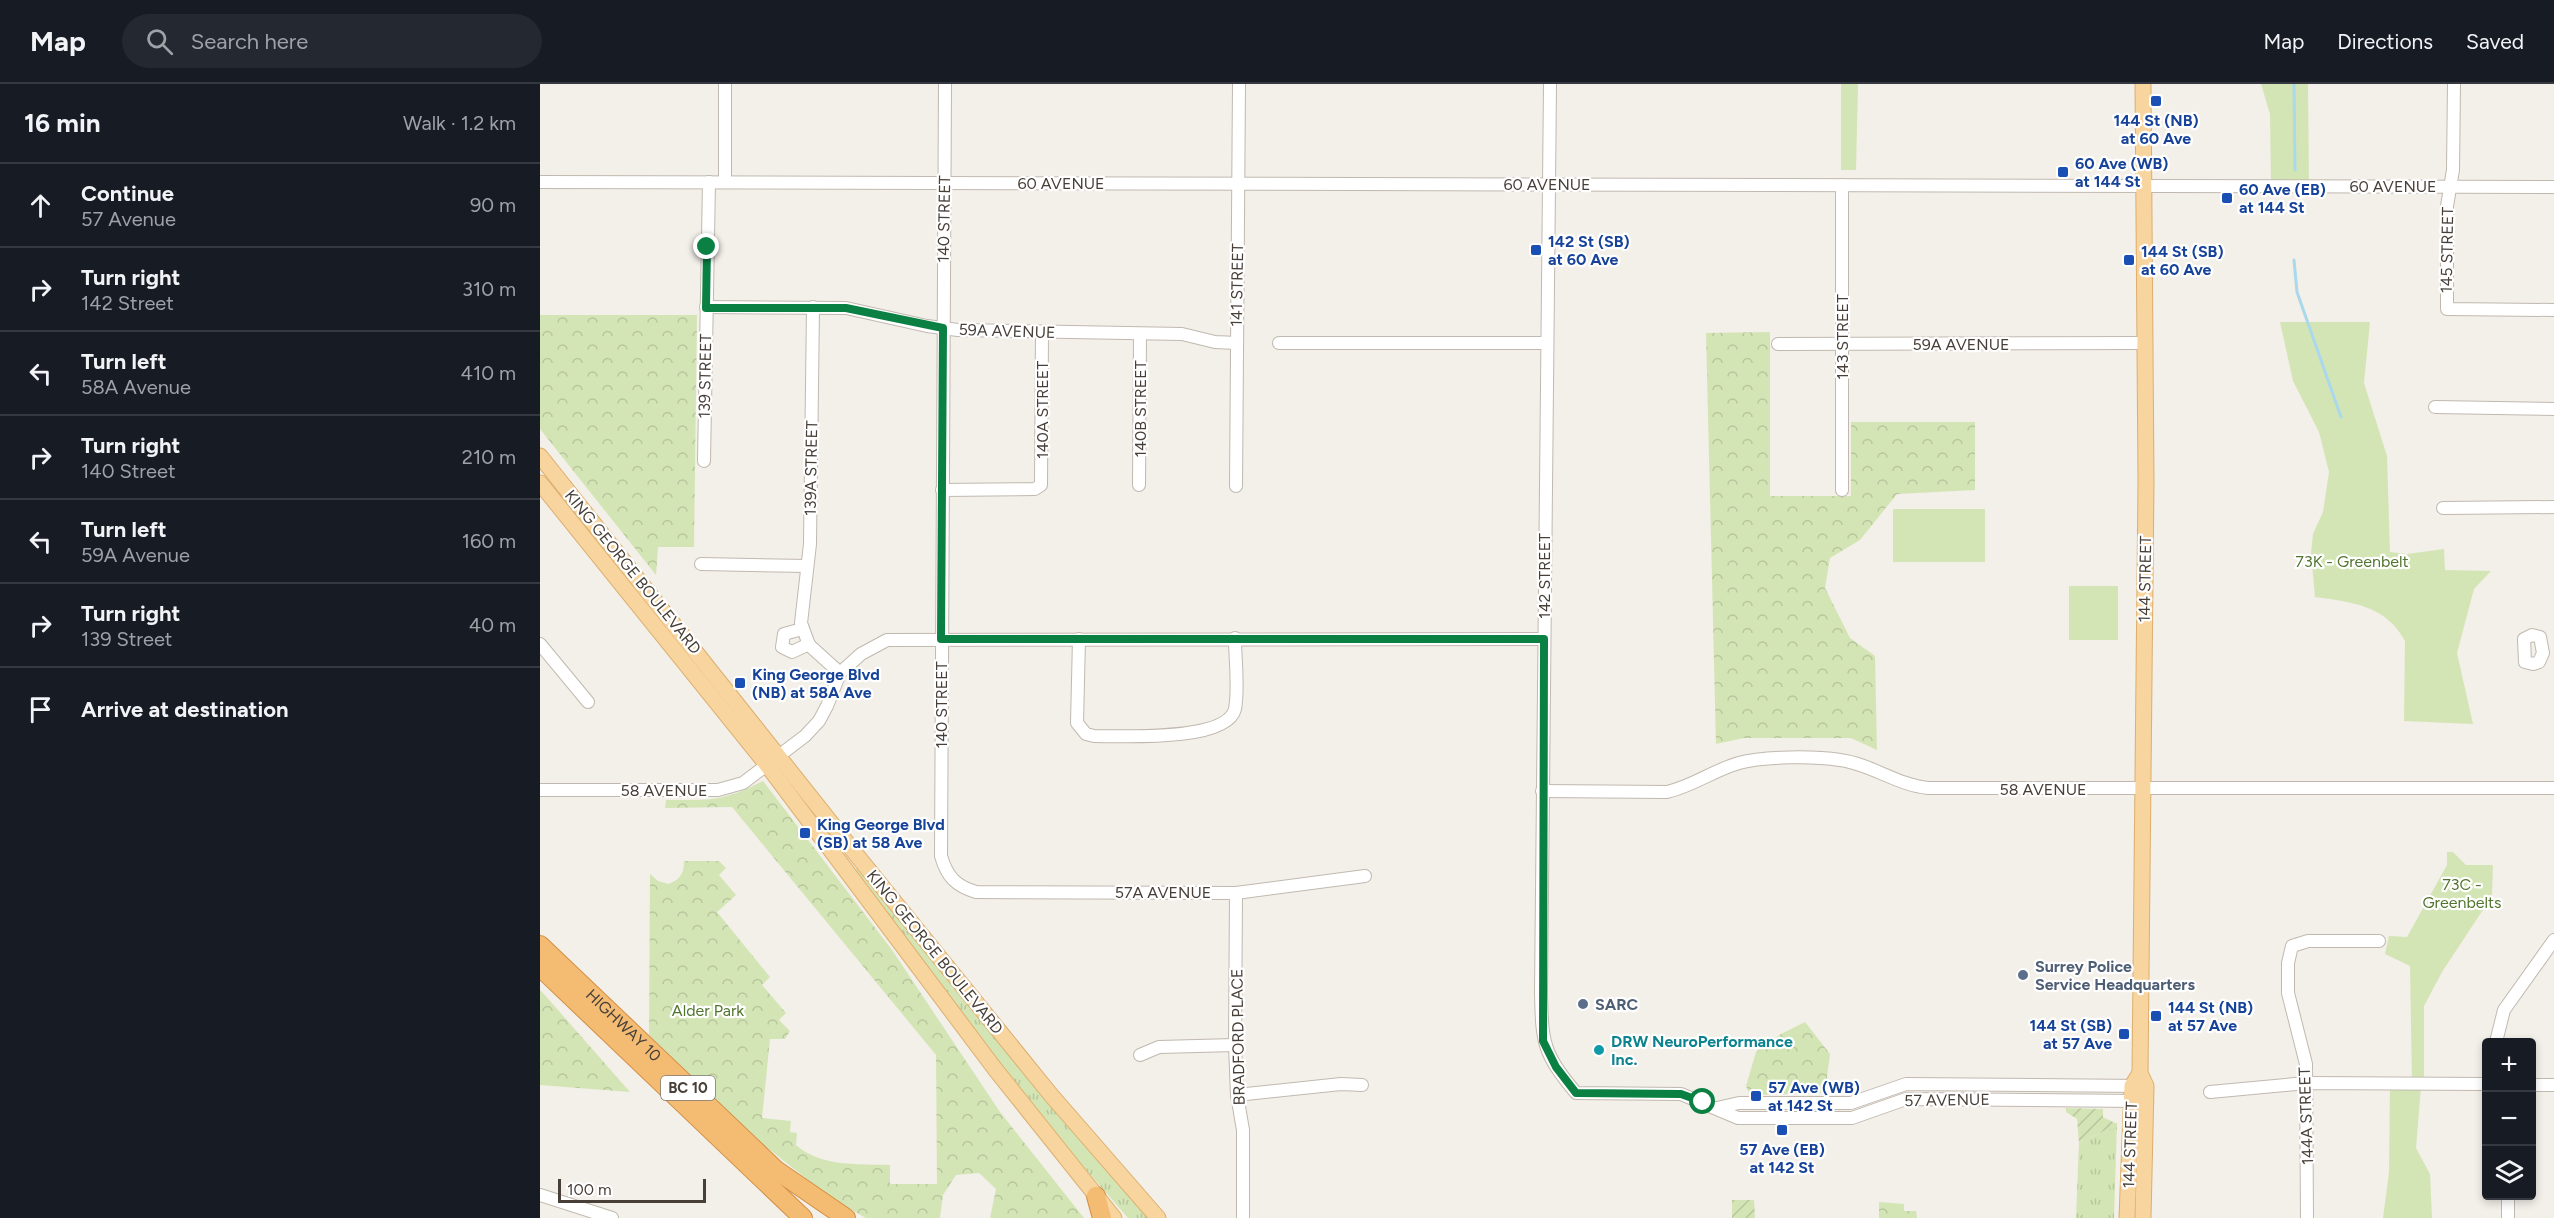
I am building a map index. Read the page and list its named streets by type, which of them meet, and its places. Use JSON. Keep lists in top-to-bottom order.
{
  "streets": {
    "highway": ["HIGHWAY 10", "BC 10"],
    "main road": ["KING GEORGE BOULEVARD", "144 STREET"],
    "street": [
      "60 AVENUE",
      "140 STREET",
      "145 STREET",
      "141 STREET",
      "59A AVENUE",
      "143 STREET",
      "139 STREET",
      "140B STREET",
      "140A STREET",
      "139A STREET",
      "142 STREET",
      "58 AVENUE",
      "57A AVENUE",
      "BRADFORD PLACE",
      "57 AVENUE",
      "144A STREET"
    ]
  },
  "crossings": [
    ["60 AVENUE", "140 STREET"],
    ["60 AVENUE", "145 STREET"],
    ["60 AVENUE", "141 STREET"],
    ["60 AVENUE", "143 STREET"],
    ["60 AVENUE", "139 STREET"],
    ["60 AVENUE", "142 STREET"],
    ["60 AVENUE", "144 STREET"],
    ["140 STREET", "59A AVENUE"],
    ["140 STREET", "140A STREET"],
    ["140 STREET", "57A AVENUE"],
    ["141 STREET", "59A AVENUE"],
    ["59A AVENUE", "143 STREET"],
    ["59A AVENUE", "139 STREET"],
    ["59A AVENUE", "140B STREET"],
    ["59A AVENUE", "140A STREET"],
    ["59A AVENUE", "139A STREET"],
    ["59A AVENUE", "144 STREET"],
    ["139A STREET", "58 AVENUE"],
    ["KING GEORGE BOULEVARD", "58 AVENUE"],
    ["142 STREET", "58 AVENUE"],
    ["142 STREET", "57 AVENUE"],
    ["144 STREET", "58 AVENUE"],
    ["144 STREET", "57 AVENUE"],
    ["57A AVENUE", "BRADFORD PLACE"]
  ],
  "parks": ["73K - Greenbelt", "73C - Greenbelts", "Alder Park"],
  "places": {
    "transit": [
      "144 St (NB) at 60 Ave",
      "60 Ave (WB) at 144 St",
      "60 Ave (EB) at 144 St",
      "142 St (SB) at 60 Ave",
      "144 St (SB) at 60 Ave",
      "King George Blvd (NB) at 58A Ave",
      "King George Blvd (SB) at 58 Ave",
      "144 St (NB) at 57 Ave",
      "144 St (SB) at 57 Ave",
      "57 Ave (WB) at 142 St",
      "57 Ave (EB) at 142 St"
    ],
    "other": ["Surrey Police Service Headquarters", "SARC", "DRW NeuroPerformance Inc."]
  },
  "scale_bar": "100 m",
  "page": {
    "header": "Map",
    "search": "Search here",
    "nav": ["Map", "Directions", "Saved"],
    "heading": ["16 min", "Walk · 1.2 km"],
    "list": [
      ["Continue", "57 Avenue", "90 m"],
      ["Turn right", "142 Street", "310 m"],
      ["Turn left", "58A Avenue", "410 m"],
      ["Turn right", "140 Street", "210 m"],
      ["Turn left", "59A Avenue", "160 m"],
      ["Turn right", "139 Street", "40 m"],
      "Arrive at destination"
    ],
    "map_buttons": ["+", "−"],
    "scale": "100 m"
  }
}
